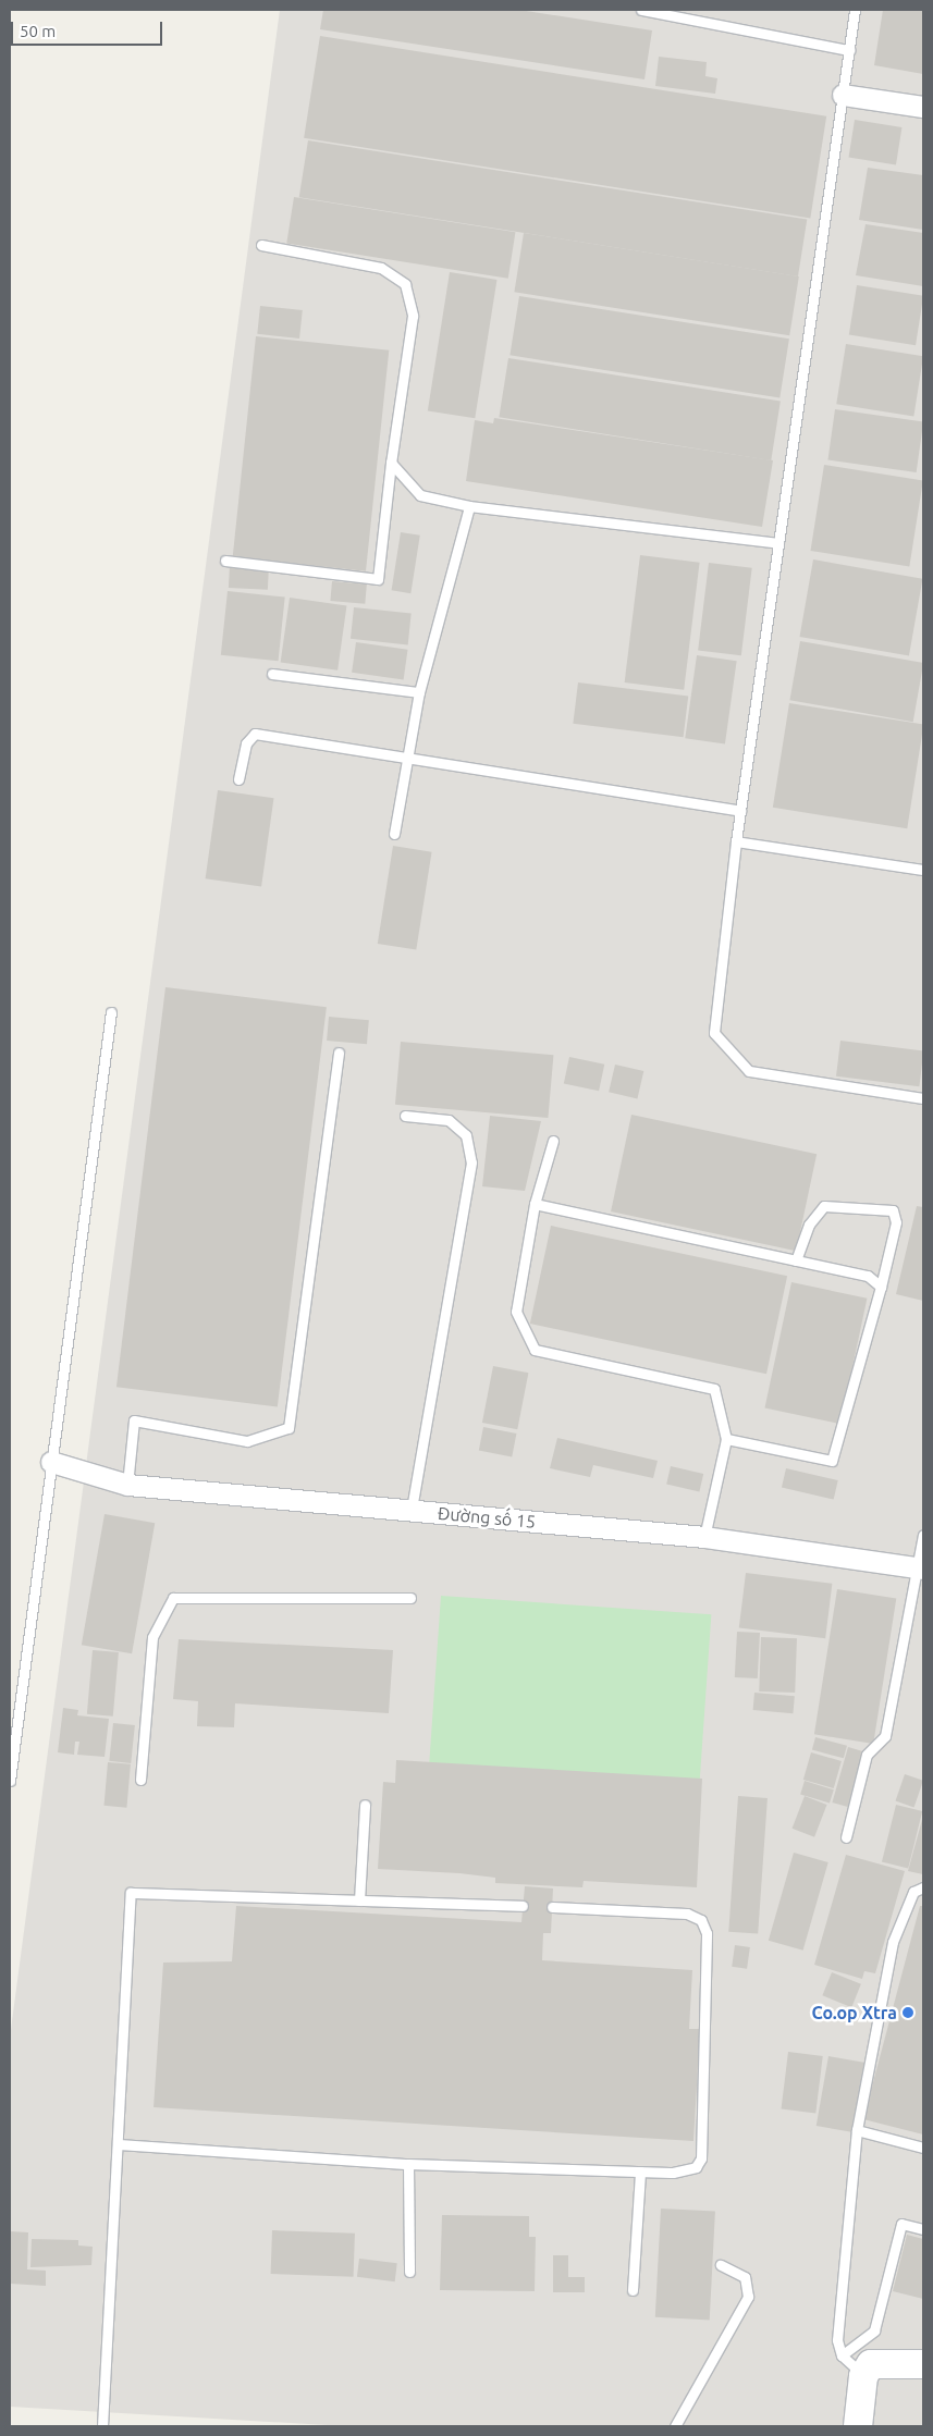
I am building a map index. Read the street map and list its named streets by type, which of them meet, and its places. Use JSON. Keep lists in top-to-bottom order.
{
  "streets": {
    "street": ["Đường số 15"]
  },
  "places": ["Co.op Xtra"],
  "scale_bar": "50 m"
}
